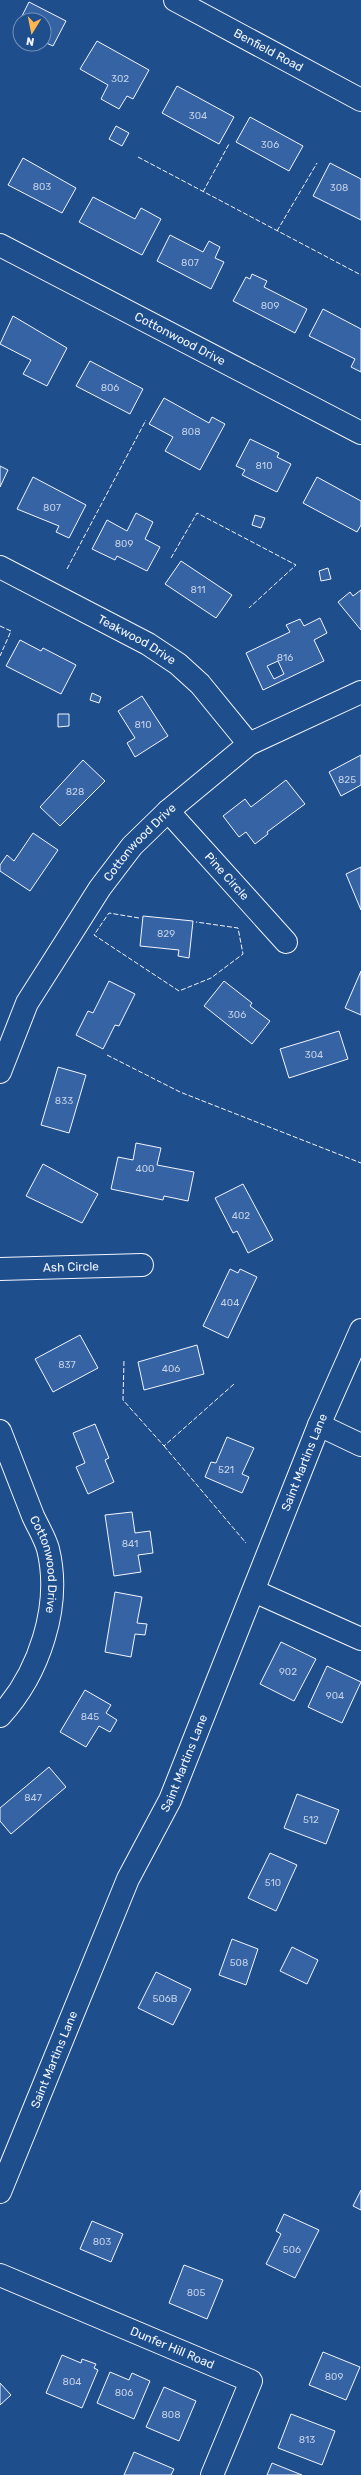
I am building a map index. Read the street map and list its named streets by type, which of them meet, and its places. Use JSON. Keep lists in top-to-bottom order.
{
  "streets": {
    "street": [
      "Benfield Road",
      "Cottonwood Drive",
      "Teakwood Drive",
      "Pine Circle",
      "Ash Circle",
      "Saint Martins Lane",
      "Dunfer Hill Road"
    ]
  },
  "crossings": [
    ["Cottonwood Drive", "Teakwood Drive"],
    ["Cottonwood Drive", "Pine Circle"]
  ],
  "house_numbers": [
    "302",
    "304",
    "306",
    "803",
    "308",
    "807",
    "809",
    "806",
    "808",
    "810",
    "807",
    "809",
    "811",
    "816",
    "810",
    "825",
    "828",
    "829",
    "306",
    "304",
    "833",
    "400",
    "402",
    "404",
    "837",
    "406",
    "521",
    "841",
    "902",
    "904",
    "845",
    "847",
    "512",
    "510",
    "508",
    "506B",
    "803",
    "506",
    "805",
    "809",
    "804",
    "806",
    "808",
    "813"
  ],
  "north": "bottom"
}
